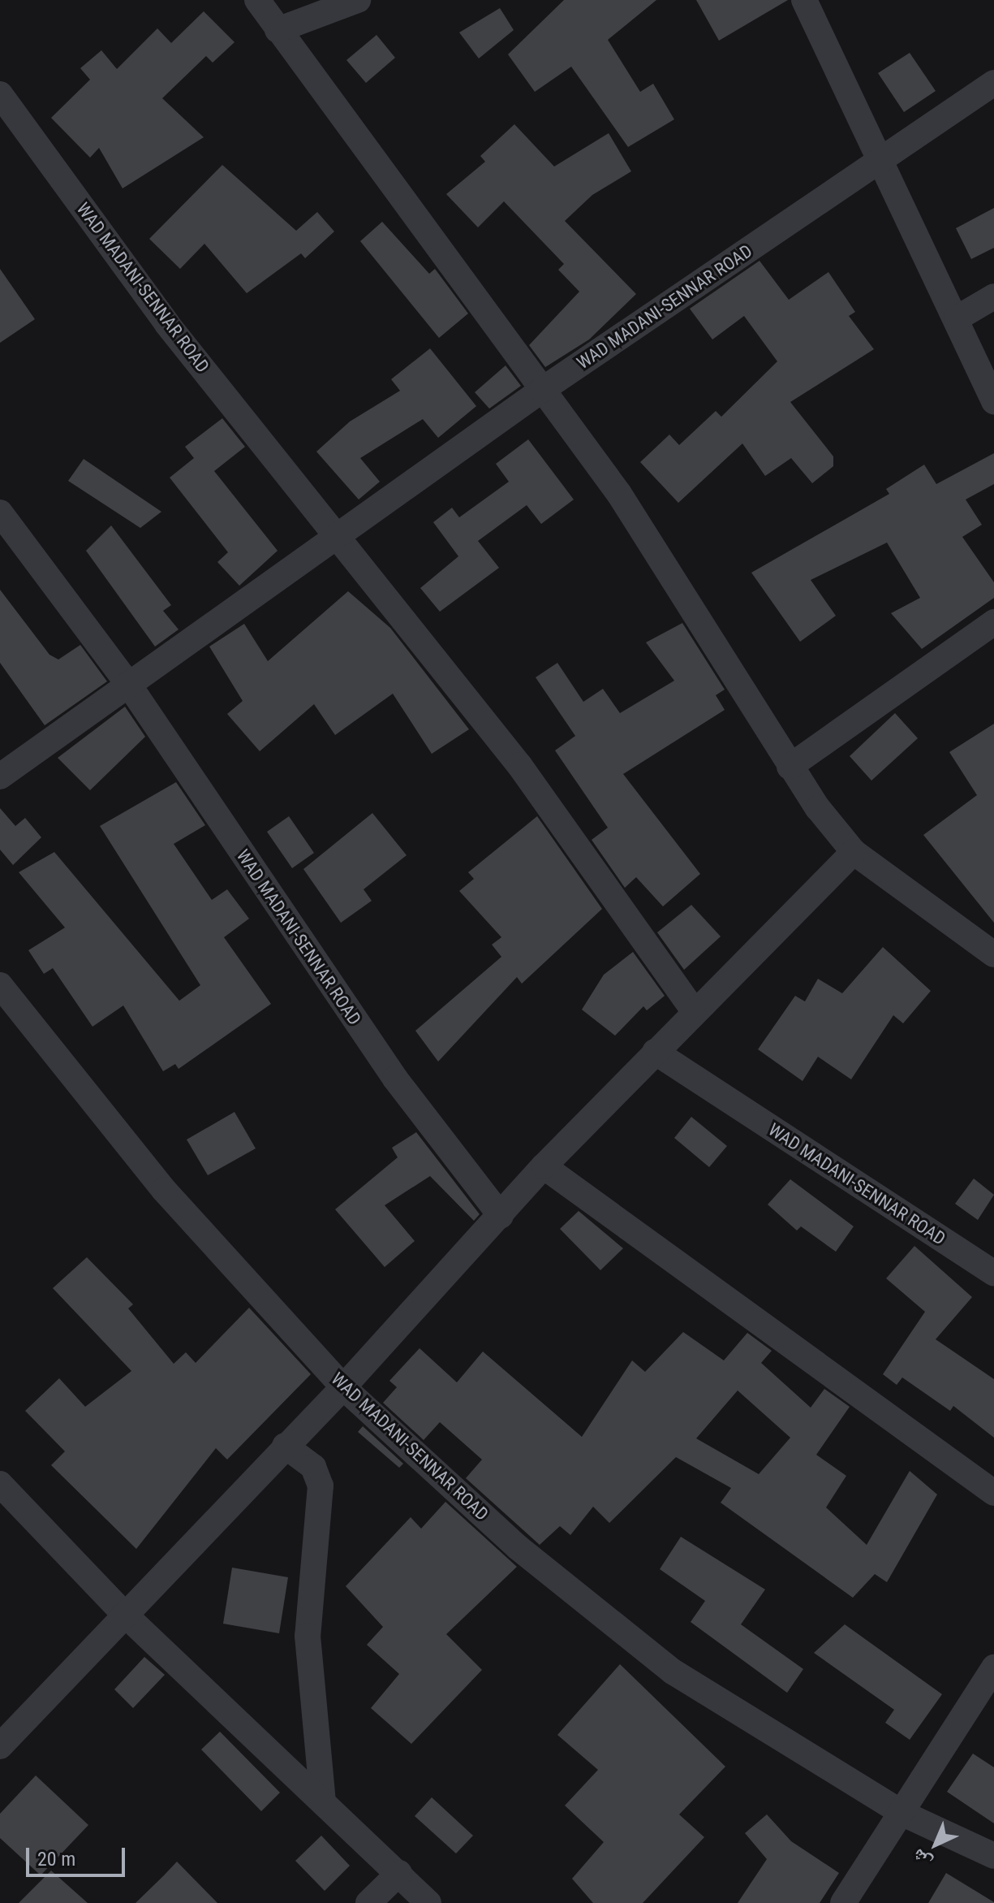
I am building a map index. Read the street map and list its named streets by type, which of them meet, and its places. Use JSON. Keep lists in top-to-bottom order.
{
  "streets": {
    "street": ["WAD MADANI-SENNAR ROAD"]
  },
  "scale_bar": "20 m",
  "north": "bottom left"
}
